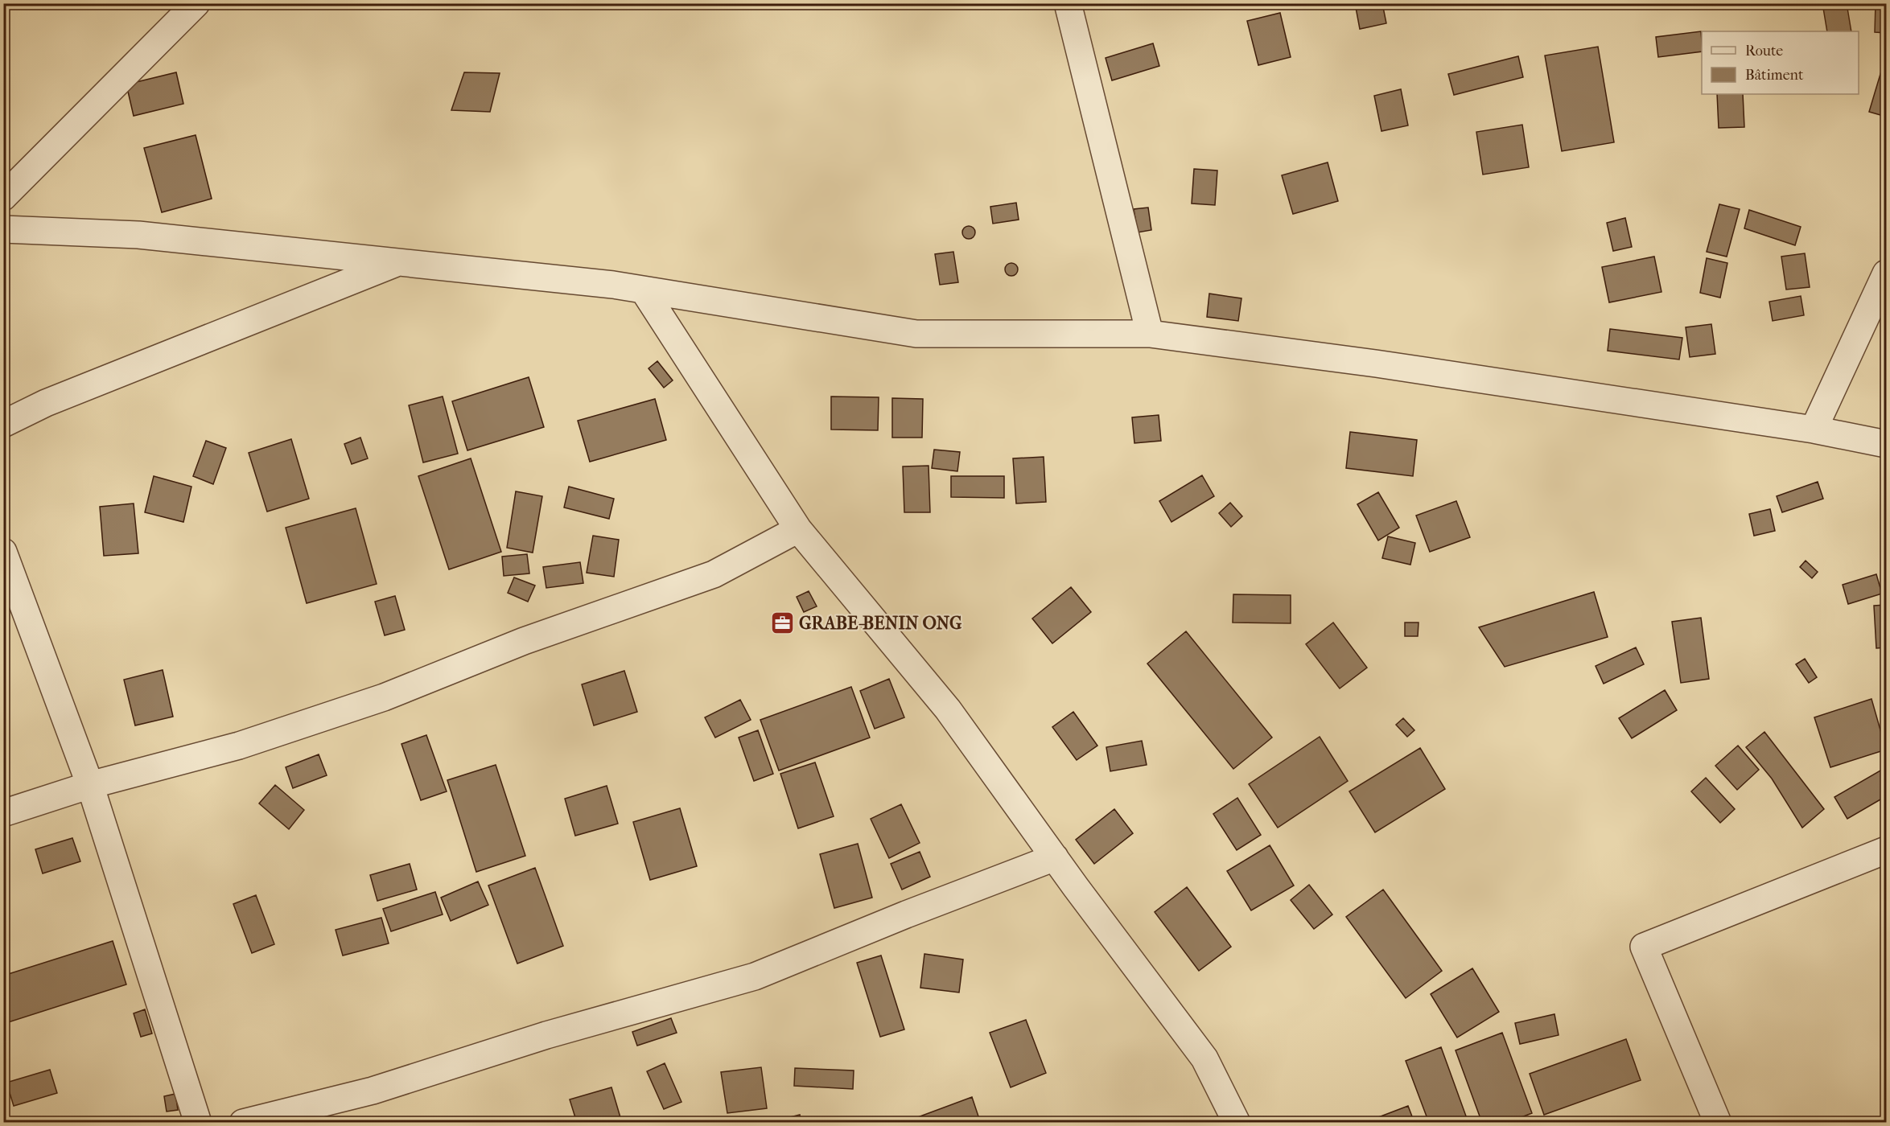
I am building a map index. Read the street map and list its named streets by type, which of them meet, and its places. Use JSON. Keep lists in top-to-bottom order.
{
  "places": {
    "office": ["GRABE-BENIN ONG"]
  },
  "legend": ["Route", "Bâtiment"]
}
